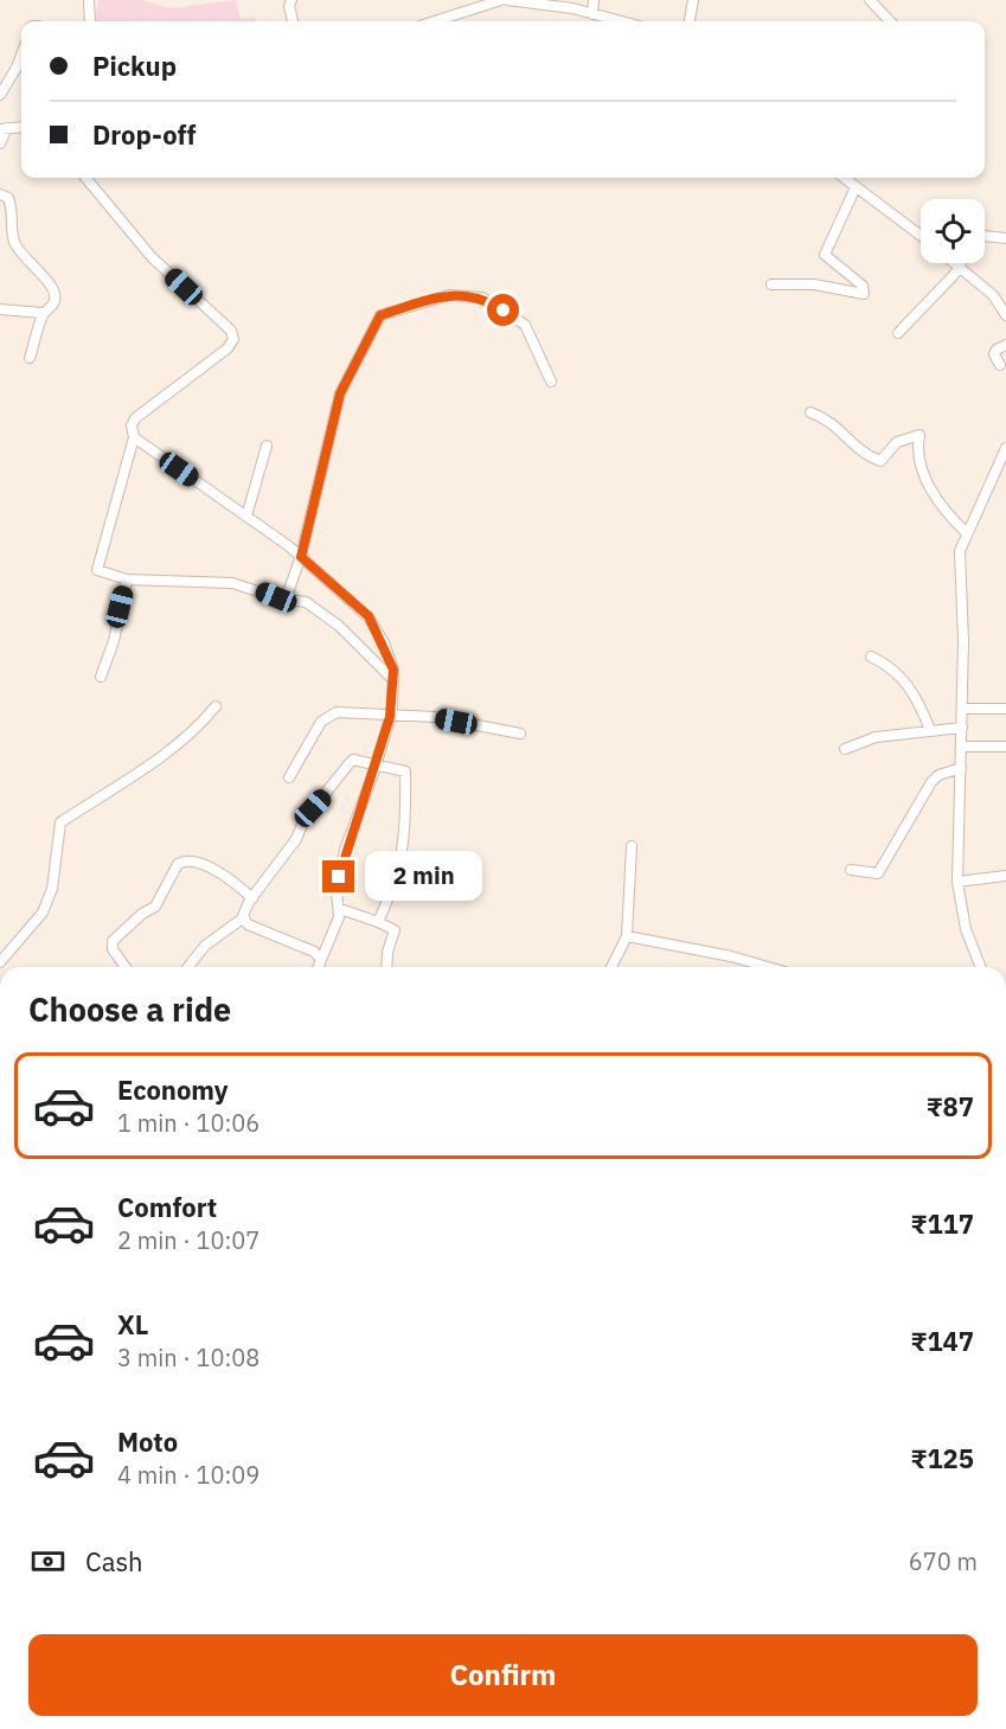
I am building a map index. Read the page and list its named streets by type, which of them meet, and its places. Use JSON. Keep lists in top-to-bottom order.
{
  "page": {
    "banner": ["Pickup", "Drop-off"],
    "bubble": "2 min",
    "heading": "Choose a ride",
    "list": [
      {
        "name": "Economy",
        "note": "1 min · 10:06",
        "value": "₹87"
      },
      {
        "name": "Comfort",
        "note": "2 min · 10:07",
        "value": "₹117"
      },
      {
        "name": "XL",
        "note": "3 min · 10:08",
        "value": "₹147"
      },
      {
        "name": "Moto",
        "note": "4 min · 10:09",
        "value": "₹125"
      }
    ],
    "pay": ["Cash", "670 m"],
    "buttons": "Confirm"
  }
}
